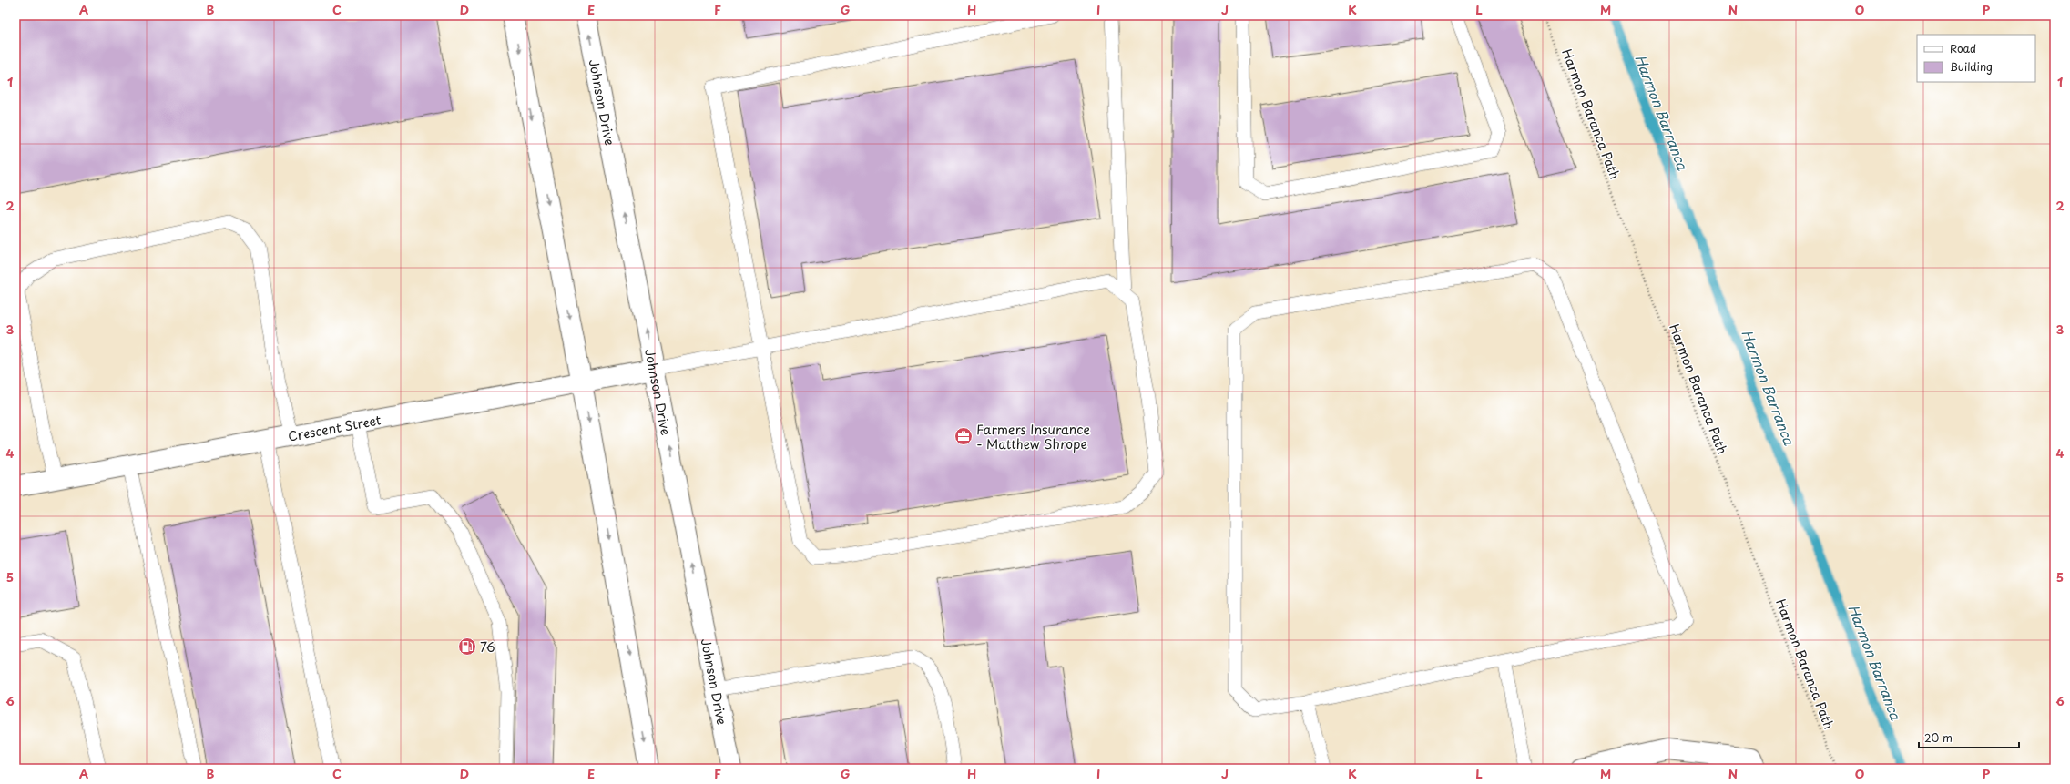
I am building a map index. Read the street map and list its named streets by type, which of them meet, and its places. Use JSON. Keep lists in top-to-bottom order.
{
  "streets": {
    "main road": ["Johnson Drive", "Crescent Street"],
    "path": ["Harmon Baranca Path"]
  },
  "crossings": [
    ["Johnson Drive", "Crescent Street"]
  ],
  "water": ["Harmon Barranca"],
  "places": {
    "office": ["Farmers Insurance - Matthew Shrope"],
    "fuel station": ["76"]
  },
  "legend": ["Road", "Building"],
  "scale_bar": "20 m",
  "grid": {
    "columns": [
      "A",
      "B",
      "C",
      "D",
      "E",
      "F",
      "G",
      "H",
      "I",
      "J",
      "K",
      "L",
      "M",
      "N",
      "O",
      "P"
    ],
    "rows": [
      "1",
      "2",
      "3",
      "4",
      "5",
      "6"
    ]
  }
}
